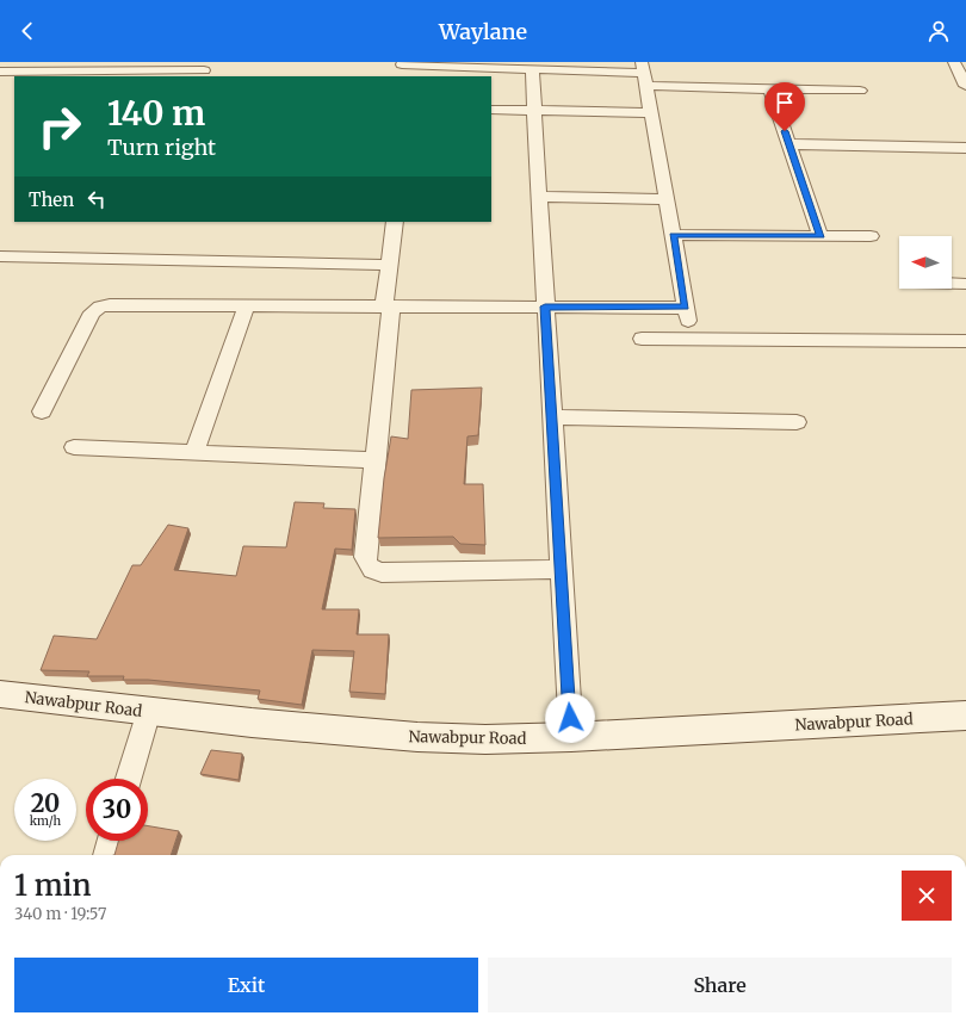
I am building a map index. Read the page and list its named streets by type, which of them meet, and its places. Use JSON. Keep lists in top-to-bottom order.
{
  "streets": {
    "street": ["Nawabpur Road"]
  },
  "north": "left",
  "page": {
    "header": "Waylane",
    "turn": ["140 m", "Turn right"],
    "then": "Then",
    "speed": "20 km/h",
    "limit": "30",
    "heading": ["1 min", "340 m · 19:57"],
    "buttons": ["Exit", "Share"]
  }
}
